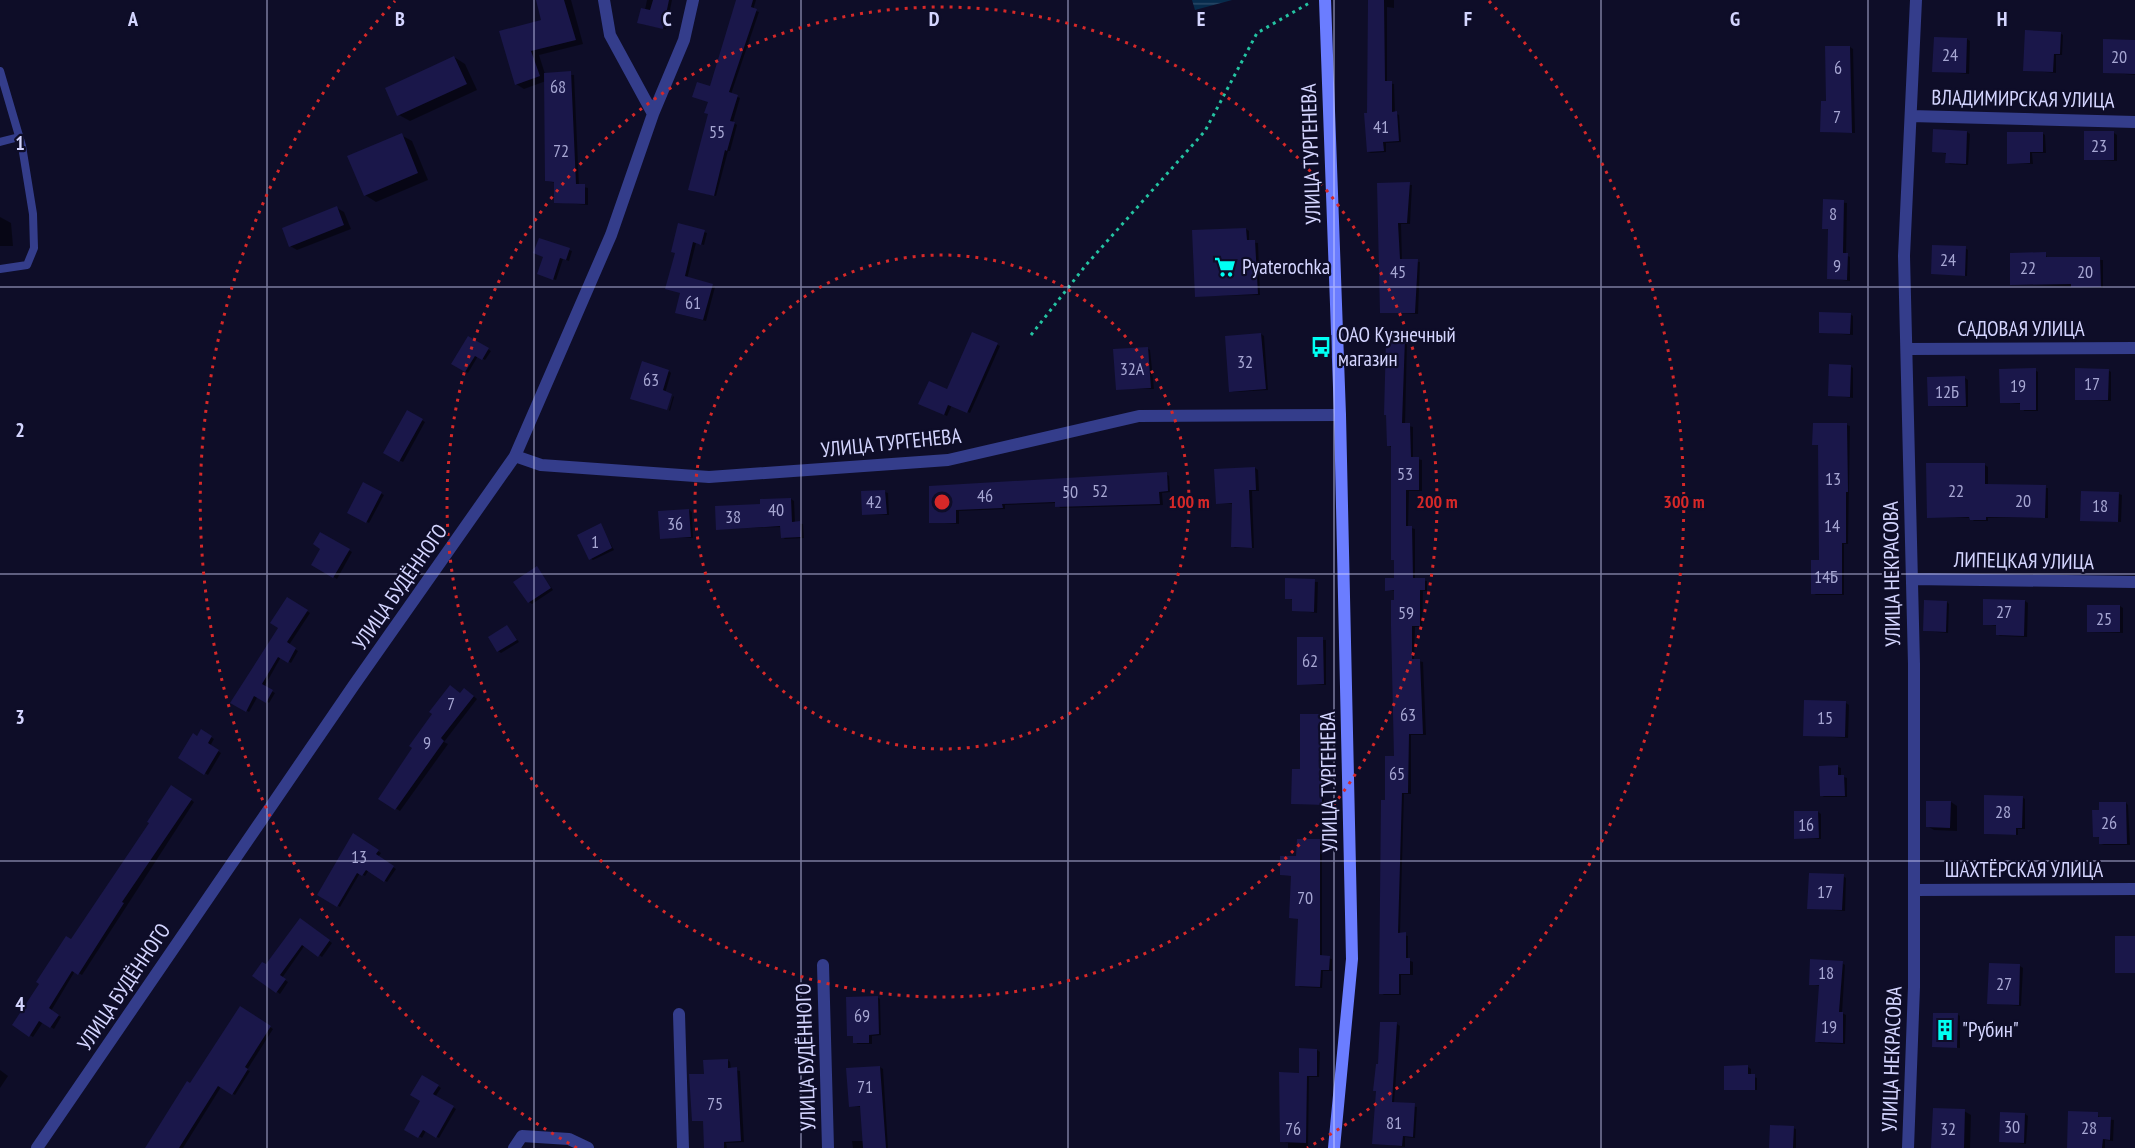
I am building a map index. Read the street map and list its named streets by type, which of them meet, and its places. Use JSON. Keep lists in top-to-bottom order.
{
  "streets": {
    "street": [
      "ВЛАДИМИРСКАЯ УЛИЦА",
      "УЛИЦА ТУРГЕНЕВА",
      "САДОВАЯ УЛИЦА",
      "ЛИПЕЦКАЯ УЛИЦА",
      "УЛИЦА НЕКРАСОВА",
      "УЛИЦА БУДЁННОГО",
      "ШАХТЁРСКАЯ УЛИЦА"
    ]
  },
  "crossings": [
    ["ВЛАДИМИРСКАЯ УЛИЦА", "УЛИЦА НЕКРАСОВА"],
    ["УЛИЦА ТУРГЕНЕВА", "УЛИЦА БУДЁННОГО"],
    ["САДОВАЯ УЛИЦА", "УЛИЦА НЕКРАСОВА"],
    ["ЛИПЕЦКАЯ УЛИЦА", "УЛИЦА НЕКРАСОВА"],
    ["УЛИЦА НЕКРАСОВА", "ШАХТЁРСКАЯ УЛИЦА"]
  ],
  "places": {
    "supermarket": ["Pyaterochka"],
    "bus stop": ["ОАО Кузнечный магазин"],
    "building": ["\"Рубин\""]
  },
  "house_numbers": [
    "24",
    "20",
    "6",
    "68",
    "7",
    "41",
    "55",
    "23",
    "72",
    "8",
    "24",
    "9",
    "22",
    "45",
    "20",
    "61",
    "32",
    "32А",
    "63",
    "17",
    "19",
    "12Б",
    "53",
    "13",
    "52",
    "22",
    "50",
    "46",
    "20",
    "42",
    "18",
    "40",
    "38",
    "36",
    "14",
    "1",
    "14Б",
    "27",
    "59",
    "25",
    "62",
    "7",
    "63",
    "15",
    "9",
    "65",
    "28",
    "26",
    "16",
    "13",
    "17",
    "70",
    "18",
    "27",
    "69",
    "19",
    "71",
    "75",
    "81",
    "30",
    "28",
    "76",
    "32"
  ],
  "grid": {
    "columns": [
      "A",
      "B",
      "C",
      "D",
      "E",
      "F",
      "G",
      "H"
    ],
    "rows": [
      "1",
      "2",
      "3",
      "4"
    ]
  },
  "rings": ["100 m", "200 m", "300 m"]
}
